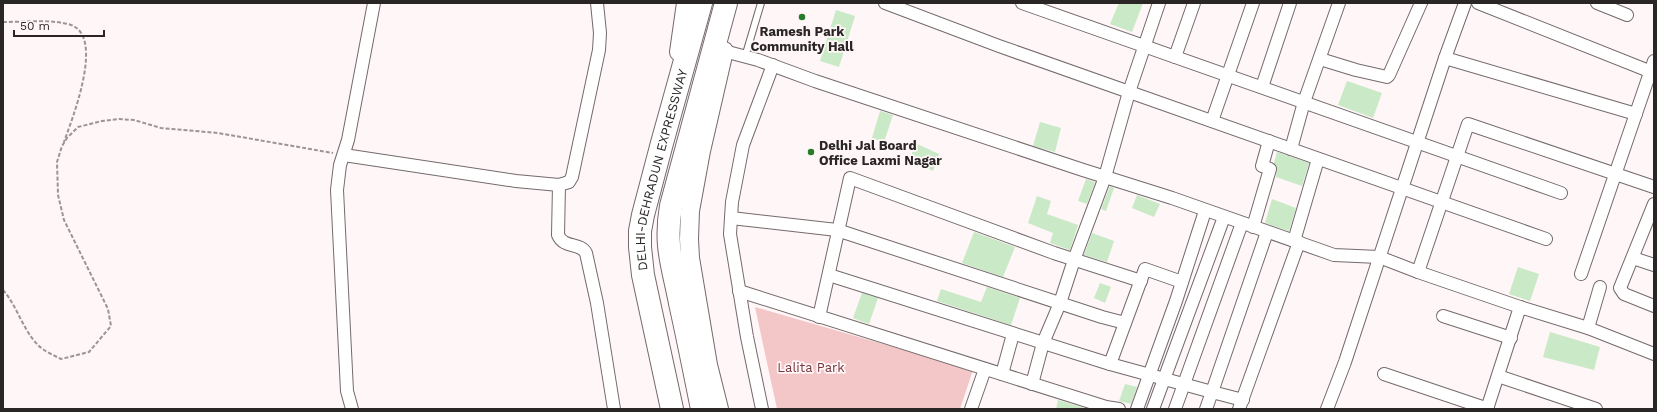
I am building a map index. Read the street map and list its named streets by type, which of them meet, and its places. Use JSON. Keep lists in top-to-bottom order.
{
  "streets": {
    "highway": ["DELHI-DEHRADUN EXPRESSWAY"]
  },
  "parks": ["Lalita Park"],
  "places": ["Ramesh Park Community Hall", "Delhi Jal Board Office Laxmi Nagar"],
  "scale_bar": "50 m"
}
